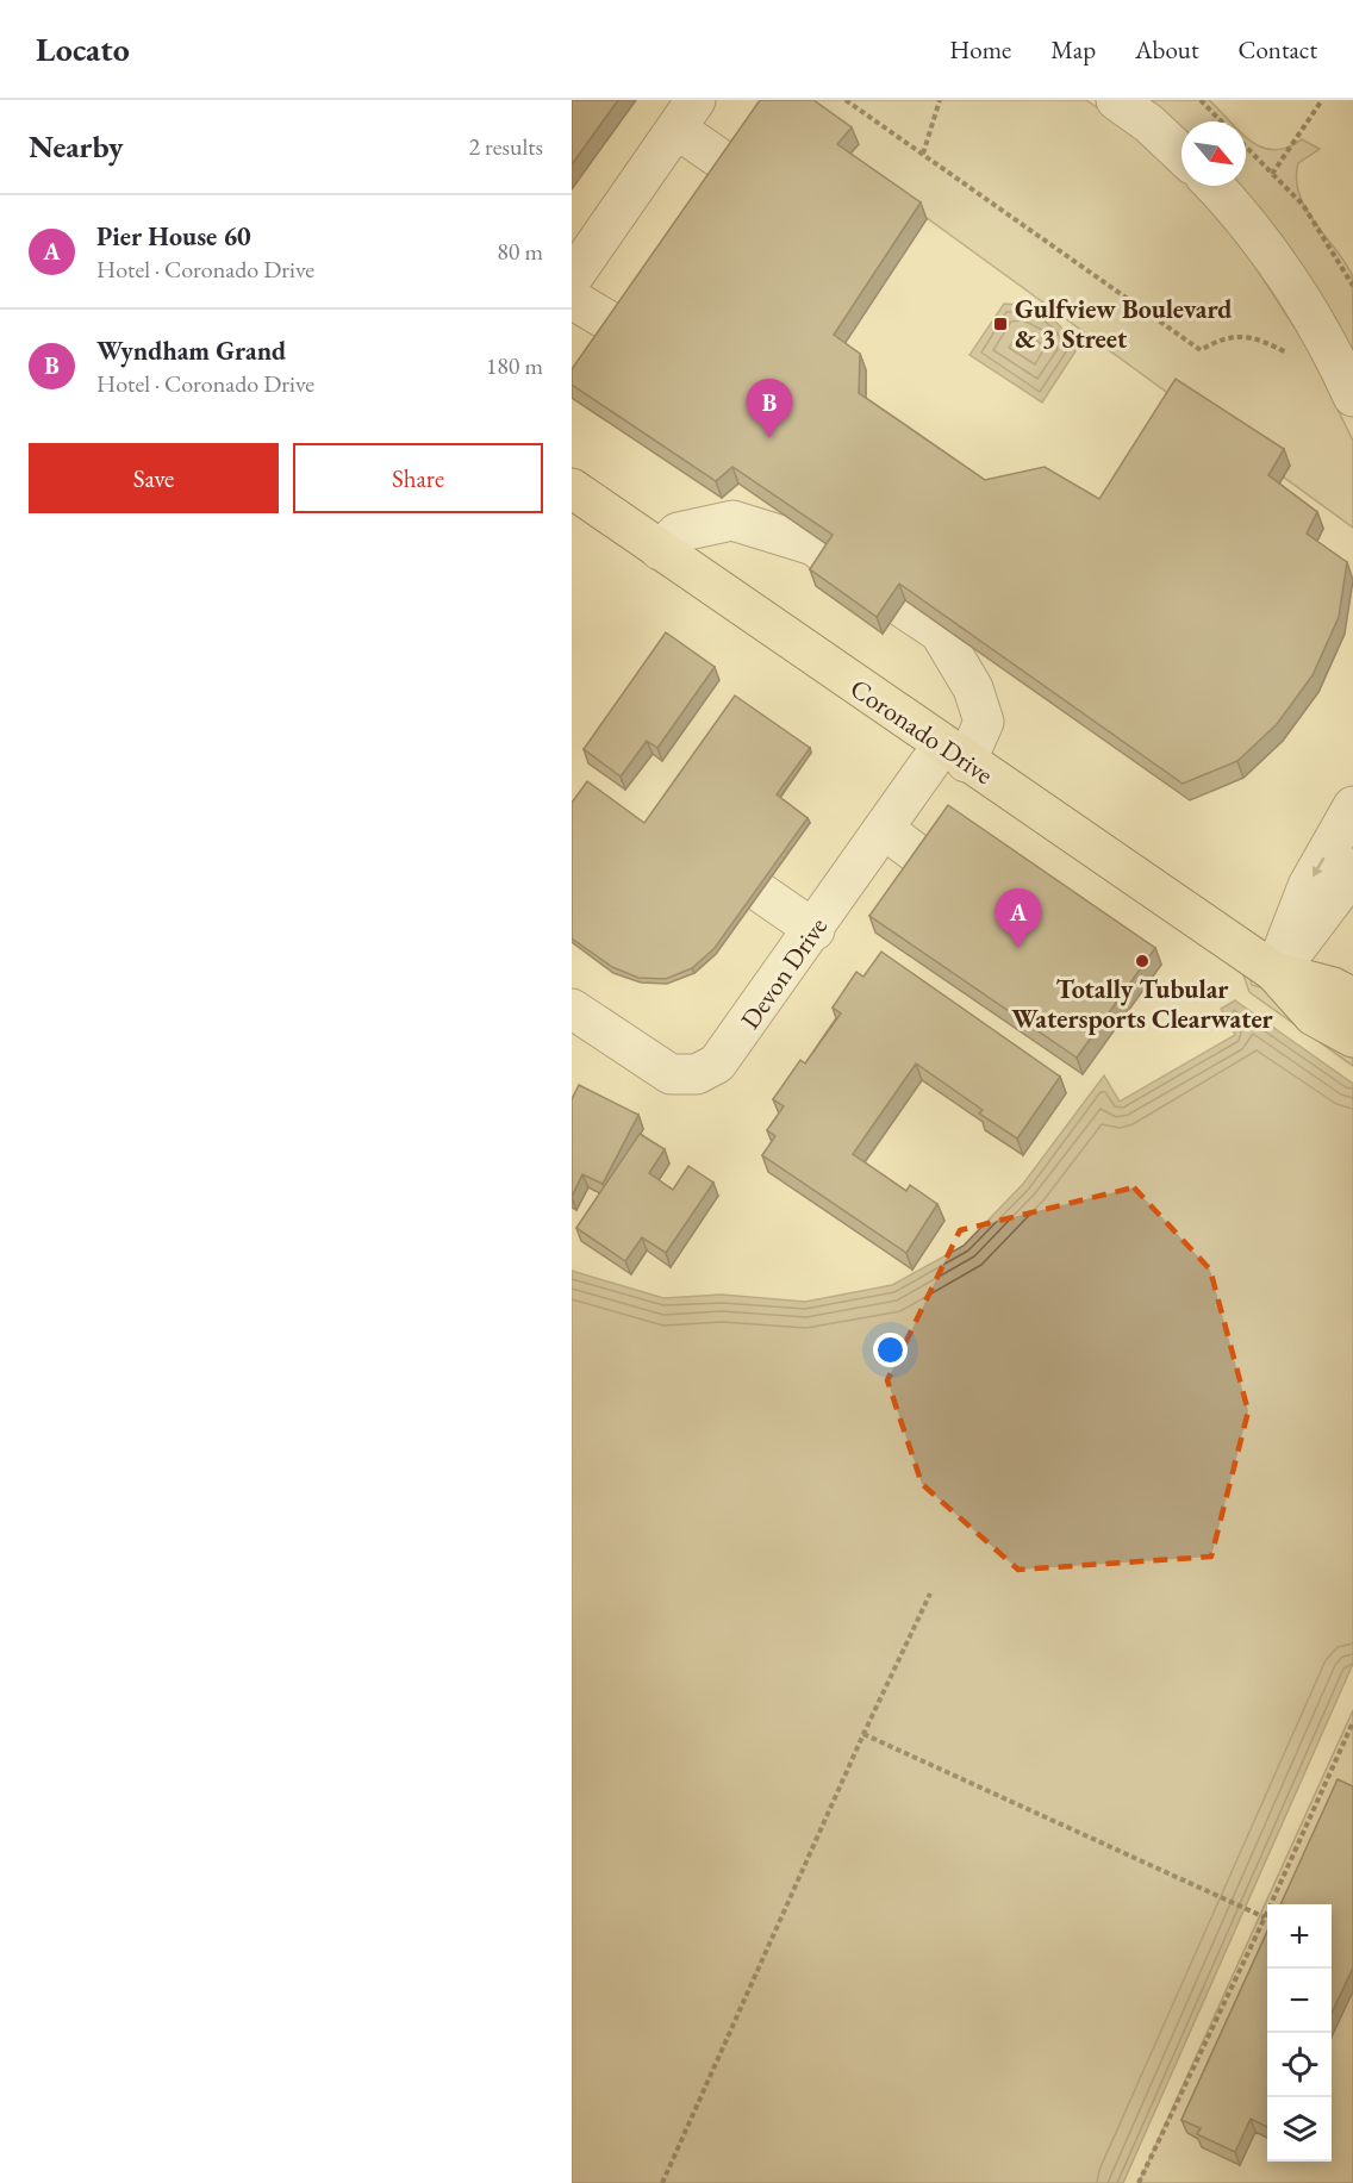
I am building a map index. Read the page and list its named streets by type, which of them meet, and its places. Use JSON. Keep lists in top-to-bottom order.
{
  "streets": {
    "main road": ["Coronado Drive"],
    "street": ["Devon Drive"]
  },
  "crossings": [
    ["Coronado Drive", "Devon Drive"]
  ],
  "places": {
    "transit": ["Gulfview Boulevard & 3 Street"],
    "other": ["Totally Tubular Watersports Clearwater"]
  },
  "north": "bottom right",
  "page": {
    "header": "Locato",
    "nav": [
      "Home",
      "Map",
      "About",
      "Contact"
    ],
    "heading": ["Nearby", "2 results"],
    "list": [
      {
        "mark": "A",
        "name": "Pier House 60",
        "note": "Hotel · Coronado Drive",
        "value": "80 m"
      },
      {
        "mark": "B",
        "name": "Wyndham Grand",
        "note": "Hotel · Coronado Drive",
        "value": "180 m"
      }
    ],
    "pins": ["B", "A"],
    "buttons": ["Save", "Share"],
    "map_buttons": ["+", "−"]
  }
}
